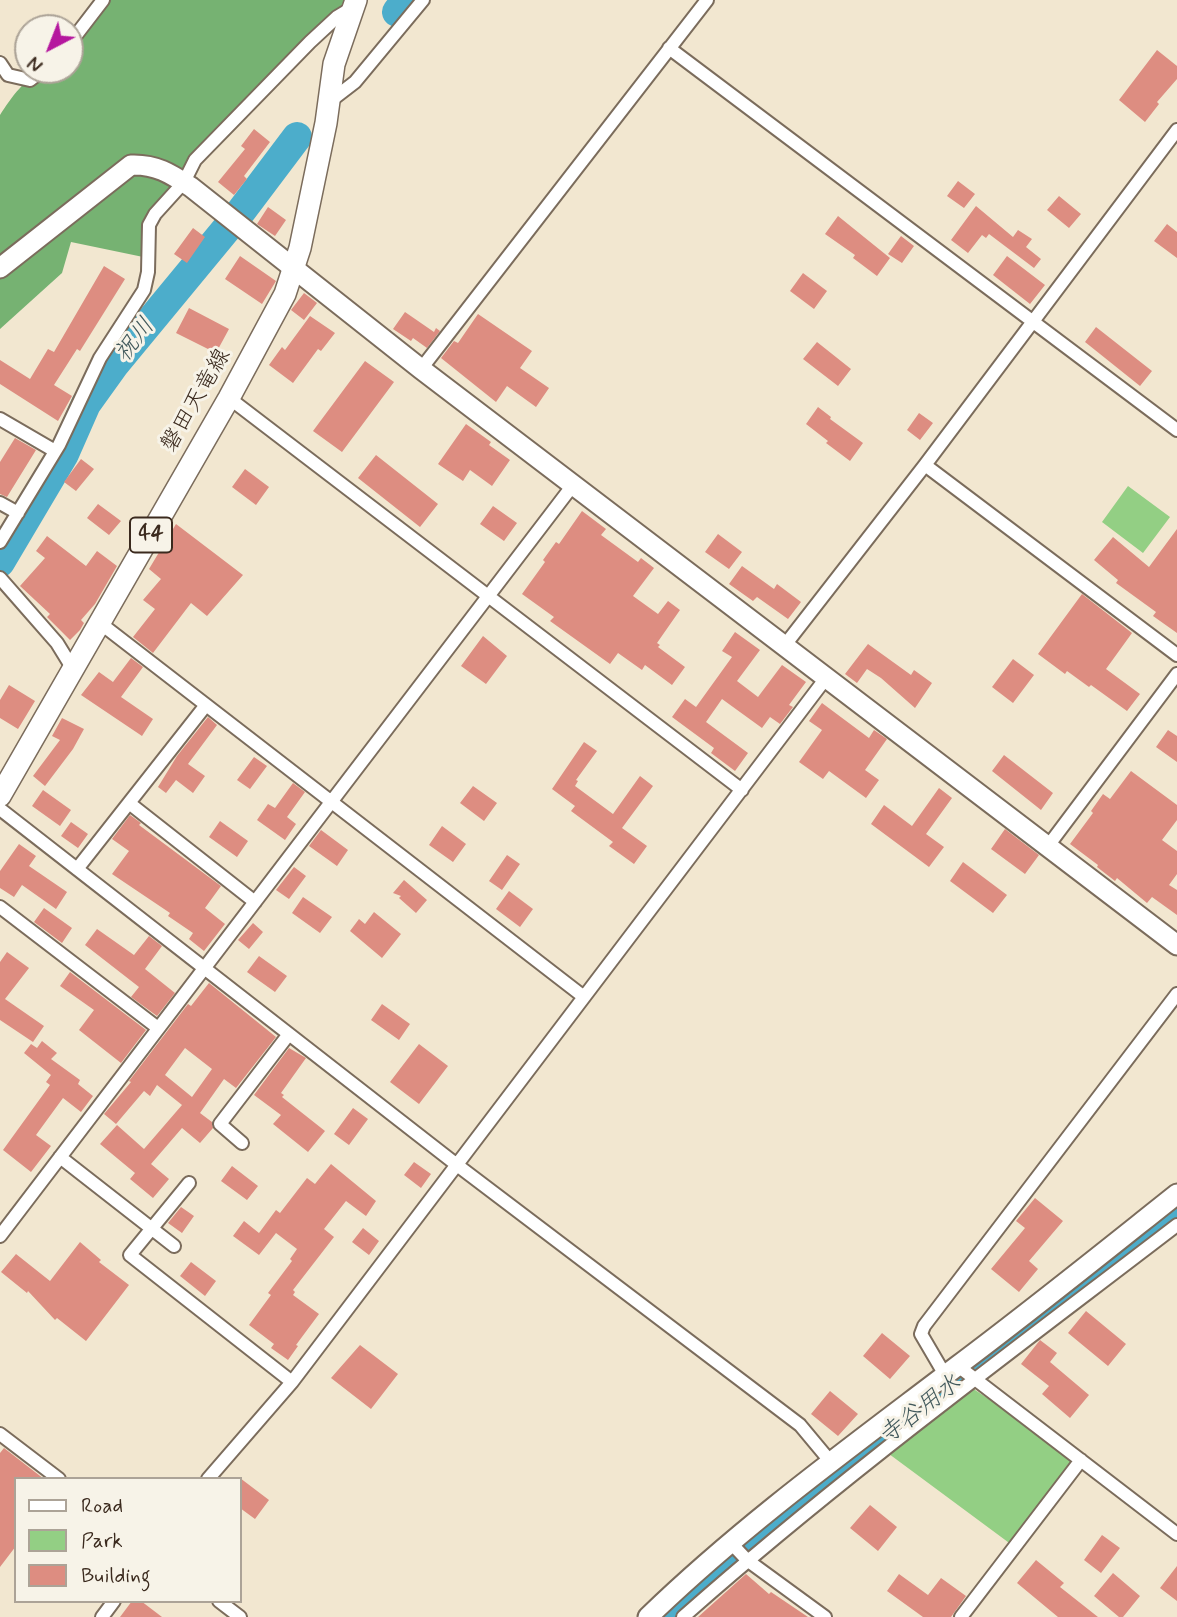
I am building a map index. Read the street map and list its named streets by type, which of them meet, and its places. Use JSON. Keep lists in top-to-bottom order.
{
  "streets": {
    "main road": ["磐田天竜線", "44"]
  },
  "water": ["祝川", "寺谷用水"],
  "legend": ["Road", "Park", "Building"],
  "north": "bottom left"
}
